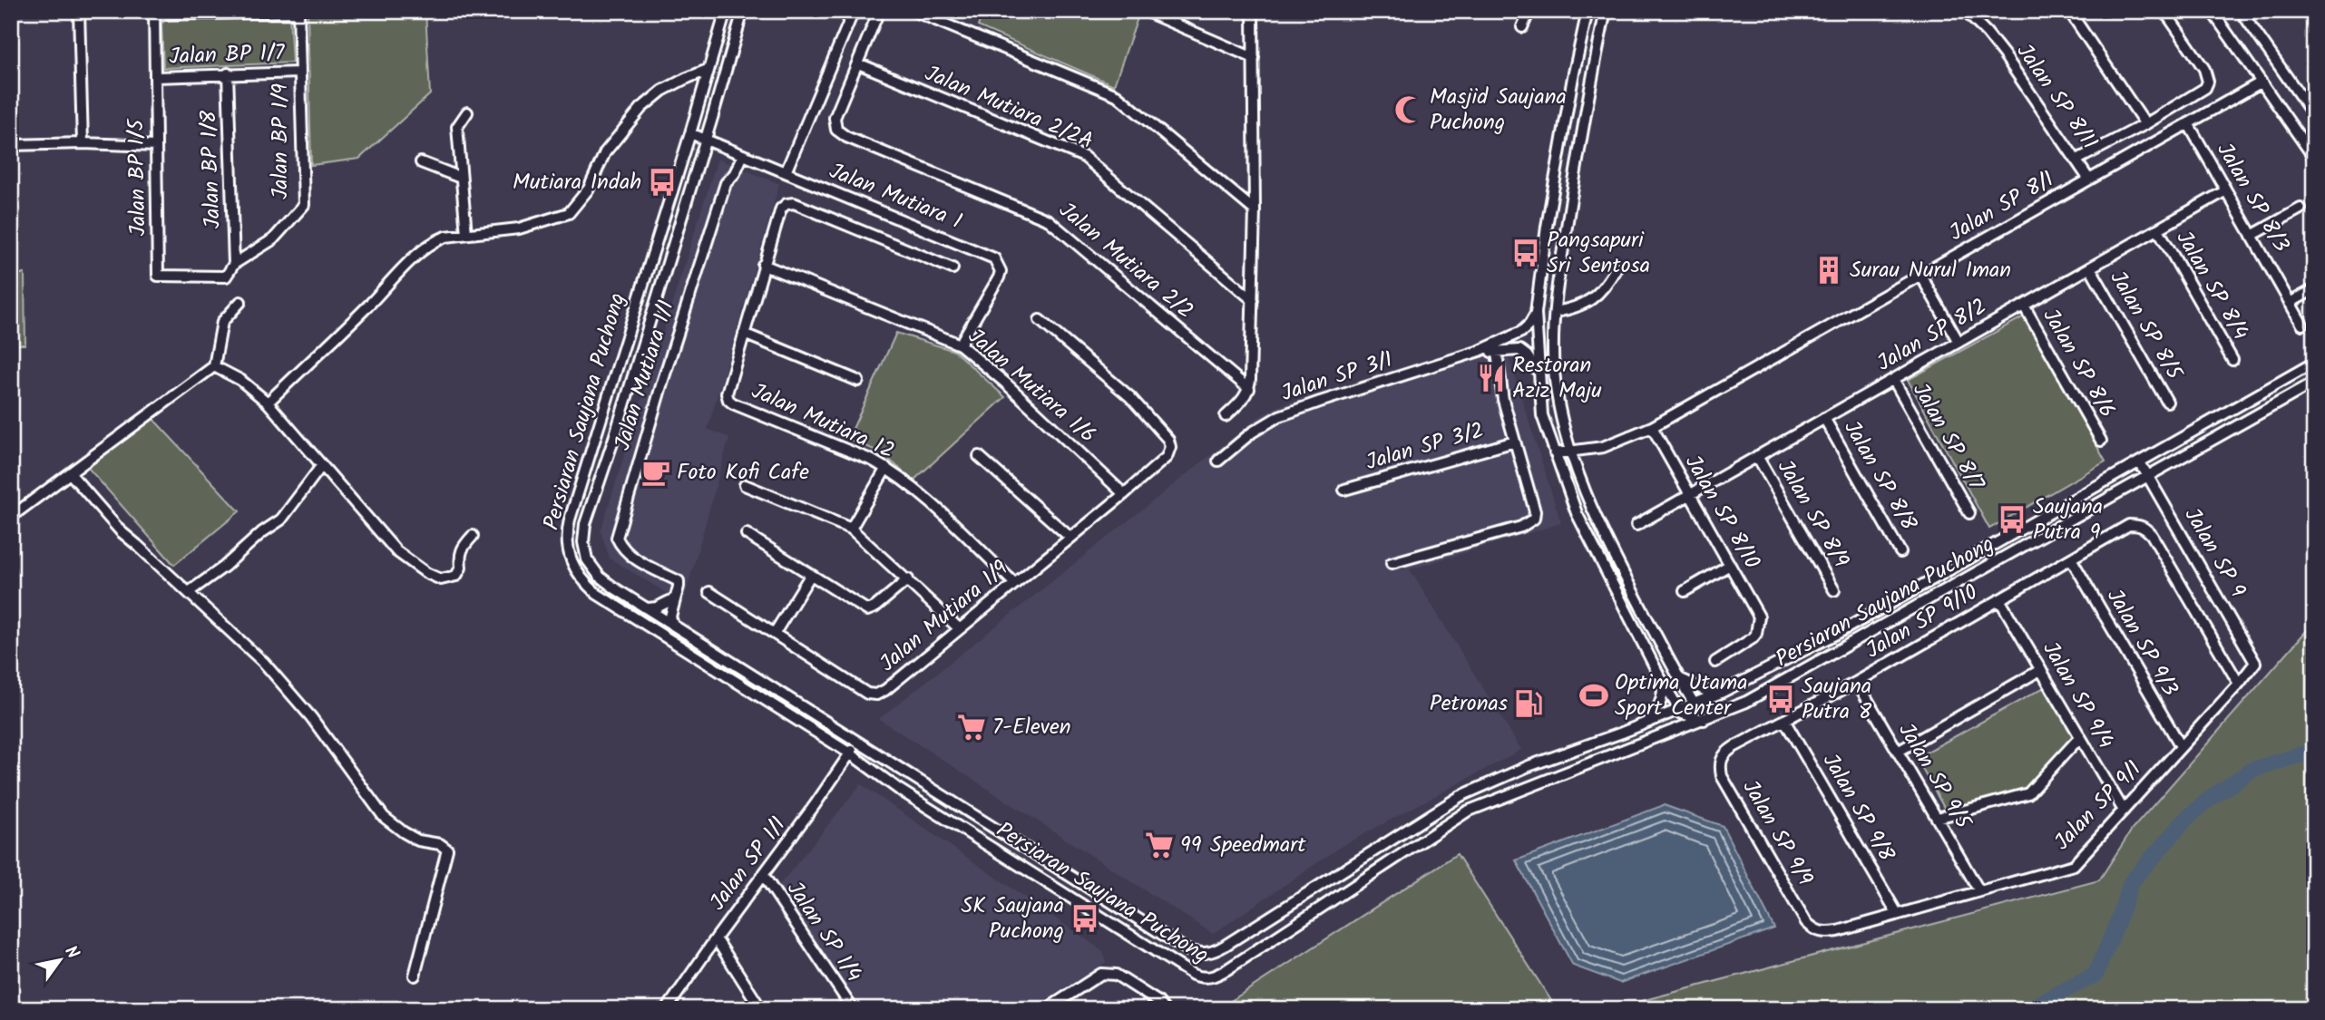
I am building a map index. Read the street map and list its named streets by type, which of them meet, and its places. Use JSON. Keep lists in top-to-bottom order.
{
  "streets": {
    "street": [
      "Jalan BP 1/7",
      "Jalan SP 8/11",
      "Jalan Mutiara 2/2A",
      "Jalan BP 1/9",
      "Jalan BP 1/8",
      "Jalan BP 1/5",
      "Jalan Mutiara 1",
      "Jalan SP 8/3",
      "Jalan SP 8/1",
      "Jalan Mutiara 2/2",
      "Jalan SP 8/4",
      "Jalan SP 8/5",
      "Jalan SP 8/2",
      "Jalan SP 8/6",
      "Jalan Mutiara 1/1",
      "Jalan SP 3/1",
      "Jalan Mutiara 1/6",
      "Persiaran Saujana Puchong",
      "Jalan Mutiara 12",
      "Jalan SP 8/7",
      "Jalan SP 3/2",
      "Jalan SP 8/8",
      "Jalan SP 8/10",
      "Jalan SP 8/9",
      "Jalan SP 9",
      "Jalan Mutiara 1/9",
      "Jalan SP 9/10",
      "Jalan SP 9/3",
      "Jalan SP 9/4",
      "Jalan SP 9/5",
      "Jalan SP 9/1",
      "Jalan SP 9/8",
      "Jalan SP 9/9",
      "Jalan SP 1/1",
      "Jalan SP 1/4"
    ]
  },
  "crossings": [
    ["Jalan BP 1/7", "Jalan BP 1/9"],
    ["Jalan BP 1/7", "Jalan BP 1/8"],
    ["Jalan BP 1/7", "Jalan BP 1/5"],
    ["Jalan SP 8/11", "Jalan SP 8/1"],
    ["Jalan Mutiara 2/2A", "Jalan Mutiara 2/2"],
    ["Jalan BP 1/9", "Jalan BP 1/8"],
    ["Jalan BP 1/9", "Jalan BP 1/5"],
    ["Jalan Mutiara 1", "Jalan Mutiara 1/1"],
    ["Jalan Mutiara 1", "Jalan Mutiara 1/6"],
    ["Jalan Mutiara 1", "Persiaran Saujana Puchong"],
    ["Jalan SP 8/3", "Jalan SP 8/1"],
    ["Jalan SP 8/3", "Jalan SP 8/2"],
    ["Jalan SP 8/1", "Jalan SP 8/10"],
    ["Jalan SP 8/4", "Jalan SP 8/2"],
    ["Jalan SP 8/5", "Jalan SP 8/2"],
    ["Jalan SP 8/2", "Jalan SP 8/6"],
    ["Jalan SP 8/2", "Jalan SP 8/7"],
    ["Jalan SP 8/2", "Jalan SP 8/8"],
    ["Jalan SP 8/2", "Jalan SP 8/10"],
    ["Jalan SP 8/2", "Jalan SP 8/9"],
    ["Jalan Mutiara 1/6", "Jalan Mutiara 1/9"],
    ["Persiaran Saujana Puchong", "Jalan SP 9"],
    ["Persiaran Saujana Puchong", "Jalan SP 1/1"],
    ["Jalan Mutiara 12", "Jalan Mutiara 1/9"],
    ["Jalan SP 9", "Jalan SP 9/1"],
    ["Jalan SP 9/10", "Jalan SP 9/3"],
    ["Jalan SP 9/10", "Jalan SP 9/4"],
    ["Jalan SP 9/10", "Jalan SP 9/5"],
    ["Jalan SP 9/10", "Jalan SP 9/1"],
    ["Jalan SP 9/10", "Jalan SP 9/8"],
    ["Jalan SP 9/10", "Jalan SP 9/9"],
    ["Jalan SP 9/3", "Jalan SP 9/1"],
    ["Jalan SP 9/4", "Jalan SP 9/1"],
    ["Jalan SP 9/5", "Jalan SP 9/1"],
    ["Jalan SP 9/1", "Jalan SP 9/8"],
    ["Jalan SP 9/1", "Jalan SP 9/9"],
    ["Jalan SP 1/1", "Jalan SP 1/4"]
  ],
  "places": {
    "mosque": ["Masjid Saujana Puchong"],
    "bus stop": [
      "Mutiara Indah",
      "Pangsapuri Sri Sentosa",
      "Saujana Putra 9",
      "Saujana Putra 8",
      "SK Saujana Puchong"
    ],
    "building": ["Surau Nurul Iman"],
    "restaurant": ["Restoran Aziz Maju"],
    "cafe": ["Foto Kofi Cafe"],
    "sports": ["Optima Utama Sport Center"],
    "fuel station": ["Petronas"],
    "supermarket": ["7-Eleven", "99 Speedmart"]
  },
  "north": "top right"
}
